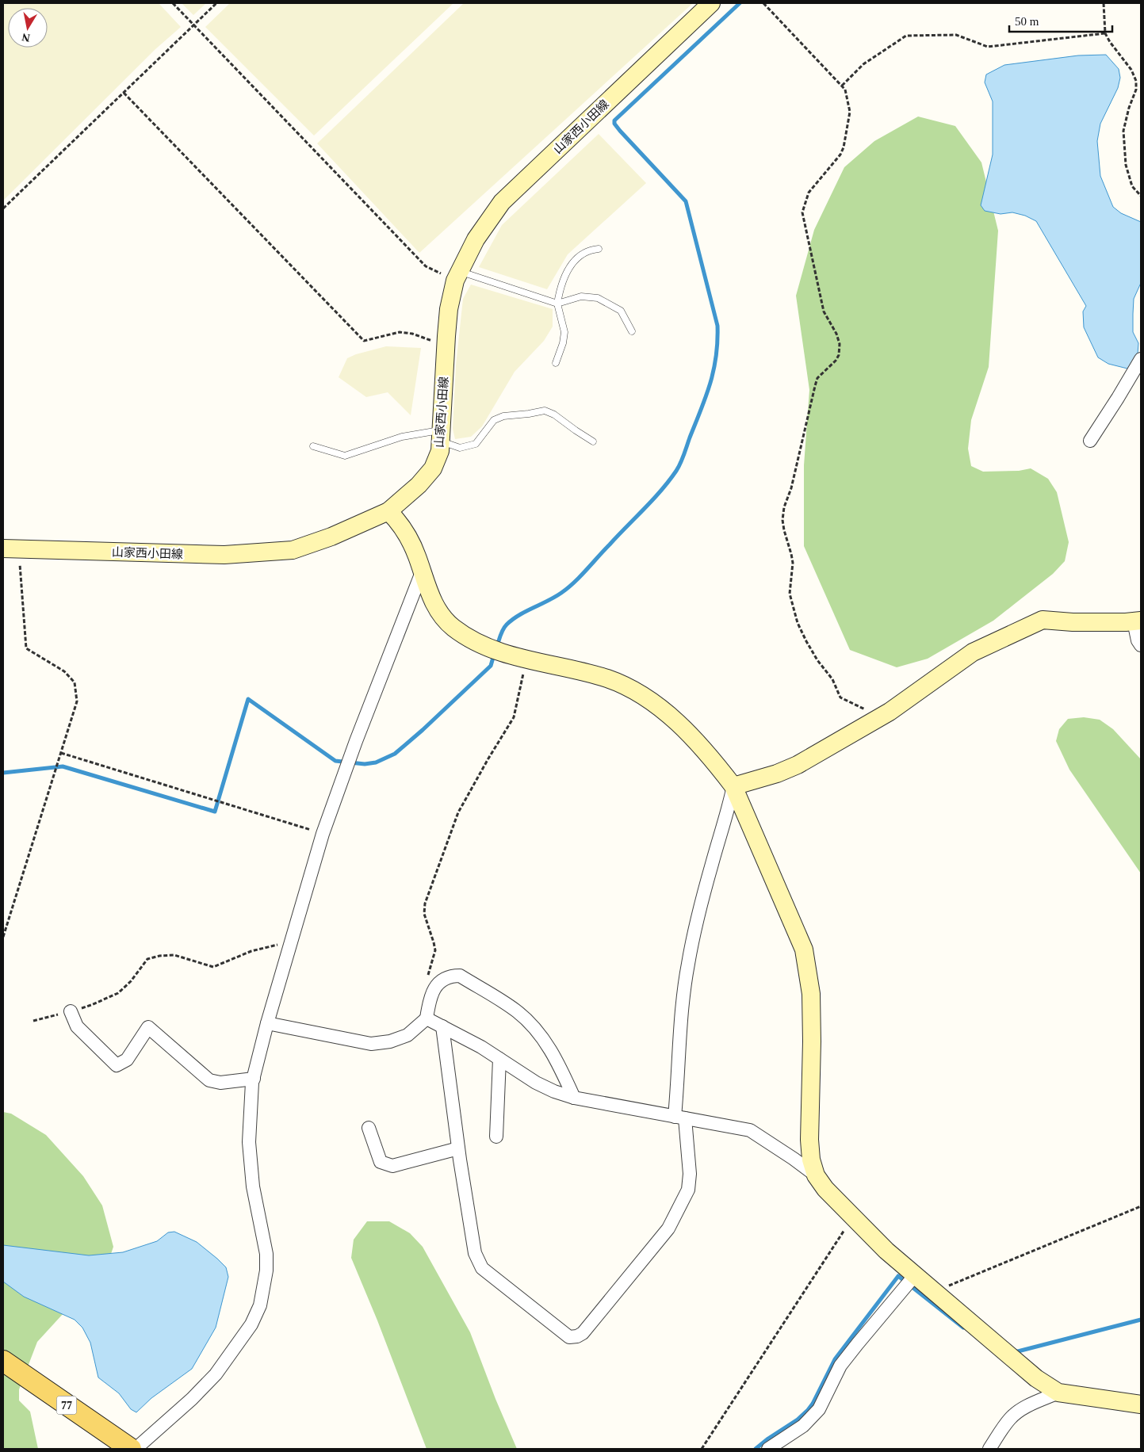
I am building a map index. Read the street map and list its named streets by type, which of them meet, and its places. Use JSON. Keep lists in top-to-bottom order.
{
  "streets": {
    "main road": ["77"],
    "street": ["山家西小田線"]
  },
  "scale_bar": "50 m",
  "north": "bottom"
}
